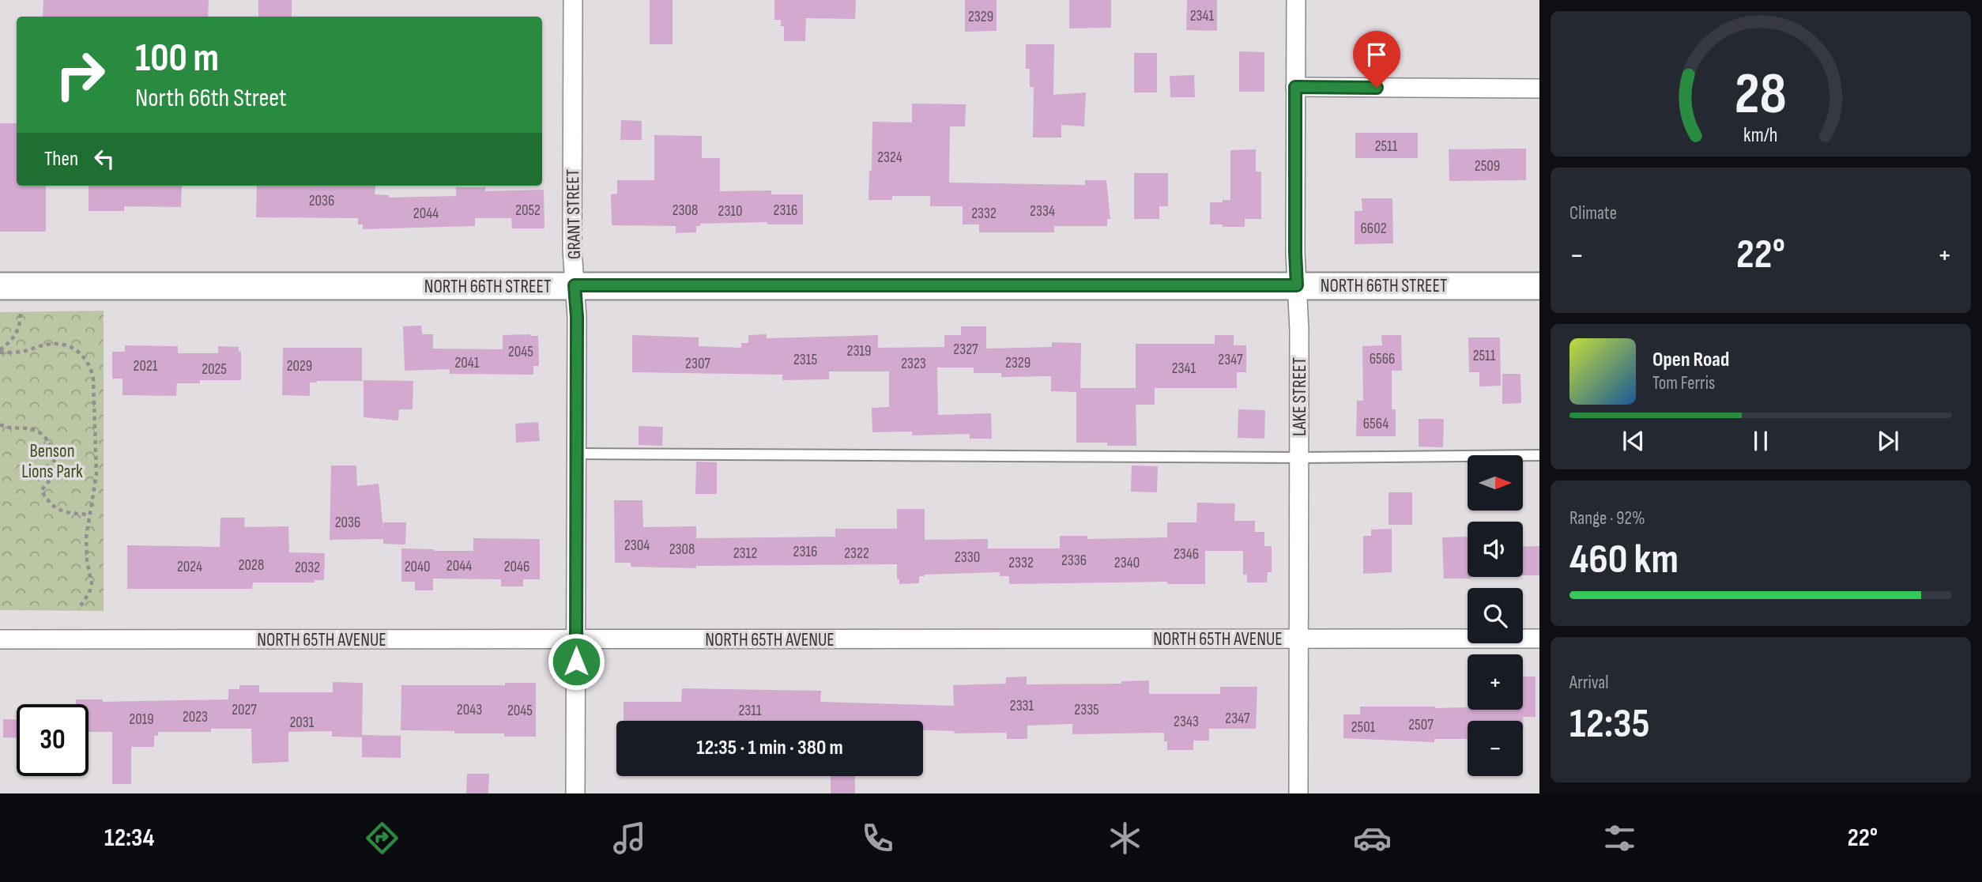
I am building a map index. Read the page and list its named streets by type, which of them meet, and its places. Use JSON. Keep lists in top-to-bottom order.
{
  "streets": {
    "street": [
      "GRANT STREET",
      "NORTH 66TH STREET",
      "LAKE STREET",
      "NORTH 65TH AVENUE"
    ]
  },
  "crossings": [
    ["GRANT STREET", "NORTH 66TH STREET"],
    ["GRANT STREET", "NORTH 65TH AVENUE"],
    ["NORTH 66TH STREET", "LAKE STREET"],
    ["LAKE STREET", "NORTH 65TH AVENUE"]
  ],
  "parks": ["Benson Lions Park"],
  "house_numbers": [
    "2341",
    "2329",
    "2511",
    "2324",
    "2509",
    "2036",
    "2052",
    "2308",
    "2316",
    "2310",
    "2334",
    "2044",
    "2332",
    "6602",
    "2327",
    "2319",
    "2045",
    "2511",
    "6566",
    "2315",
    "2347",
    "2041",
    "2329",
    "2307",
    "2323",
    "2021",
    "2029",
    "2341",
    "2025",
    "6564",
    "2036",
    "2304",
    "2308",
    "2316",
    "2312",
    "2322",
    "2346",
    "2330",
    "2336",
    "2332",
    "2340",
    "2028",
    "2044",
    "2024",
    "2040",
    "2046",
    "2032",
    "2331",
    "2027",
    "2043",
    "2335",
    "2045",
    "2311",
    "2023",
    "2347",
    "2019",
    "2343",
    "2031",
    "2507",
    "2501"
  ],
  "north": "right",
  "page": {
    "turn": ["100 m", "North 66th Street"],
    "then": "Then",
    "tile": [
      "Climate",
      ["Range · 92%", "460 km"],
      ["Arrival", "12:35"]
    ],
    "heat": ["−", "22°", "+"],
    "song": ["Open Road", "Tom Ferris"],
    "map_buttons": ["+", "−"],
    "limit": "30",
    "trip": "12:35 · 1 min · 380 m",
    "tabs": ["12:34", "22°"],
    "gauge": ["28", "km/h"]
  }
}
